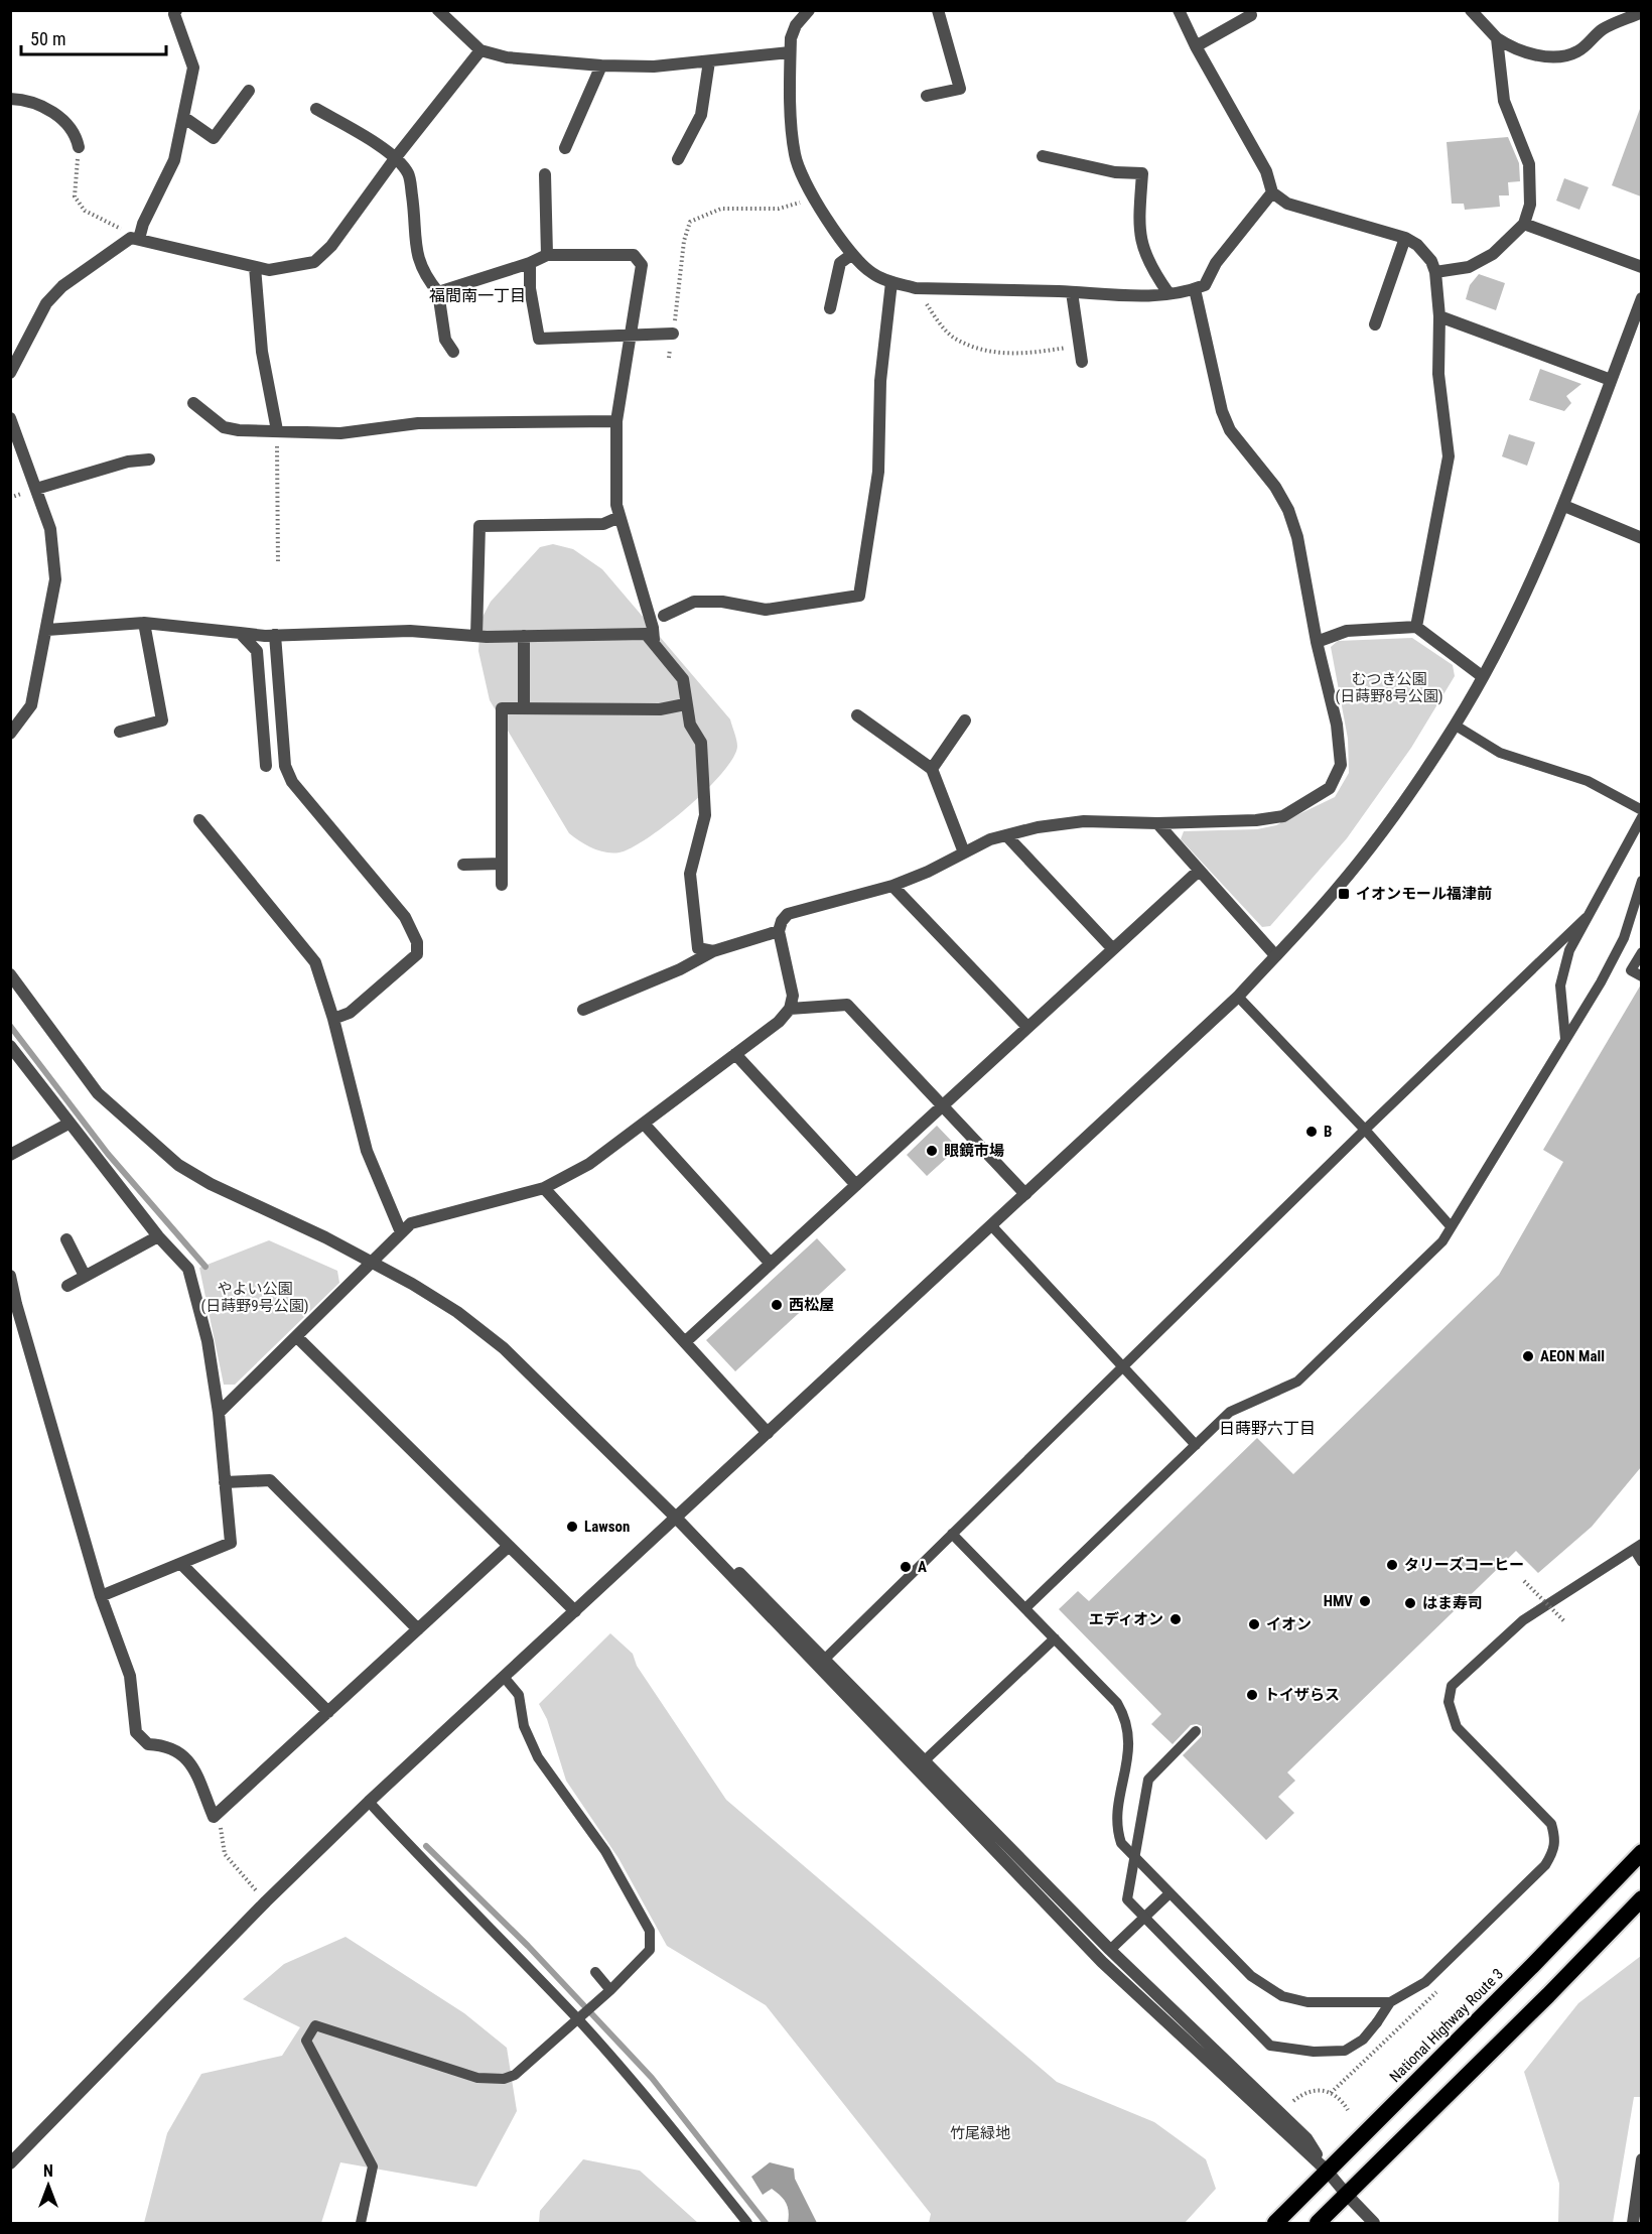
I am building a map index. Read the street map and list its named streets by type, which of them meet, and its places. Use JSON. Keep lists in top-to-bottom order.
{
  "streets": {
    "highway": ["National Highway Route 3"]
  },
  "districts": ["福間南一丁目", "日蒔野六丁目"],
  "parks": ["むつき公園 (日蒔野8号公園)", "やよい公園 (日蒔野9号公園)", "竹尾緑地"],
  "places": {
    "transit": ["イオンモール福津前"],
    "other": [
      "B",
      "眼鏡市場",
      "西松屋",
      "AEON Mall",
      "Lawson",
      "タリーズコーヒー",
      "A",
      "HMV",
      "はま寿司",
      "エディオン",
      "イオン",
      "トイザらス"
    ]
  },
  "scale_bar": "50 m",
  "north": "top"
}
